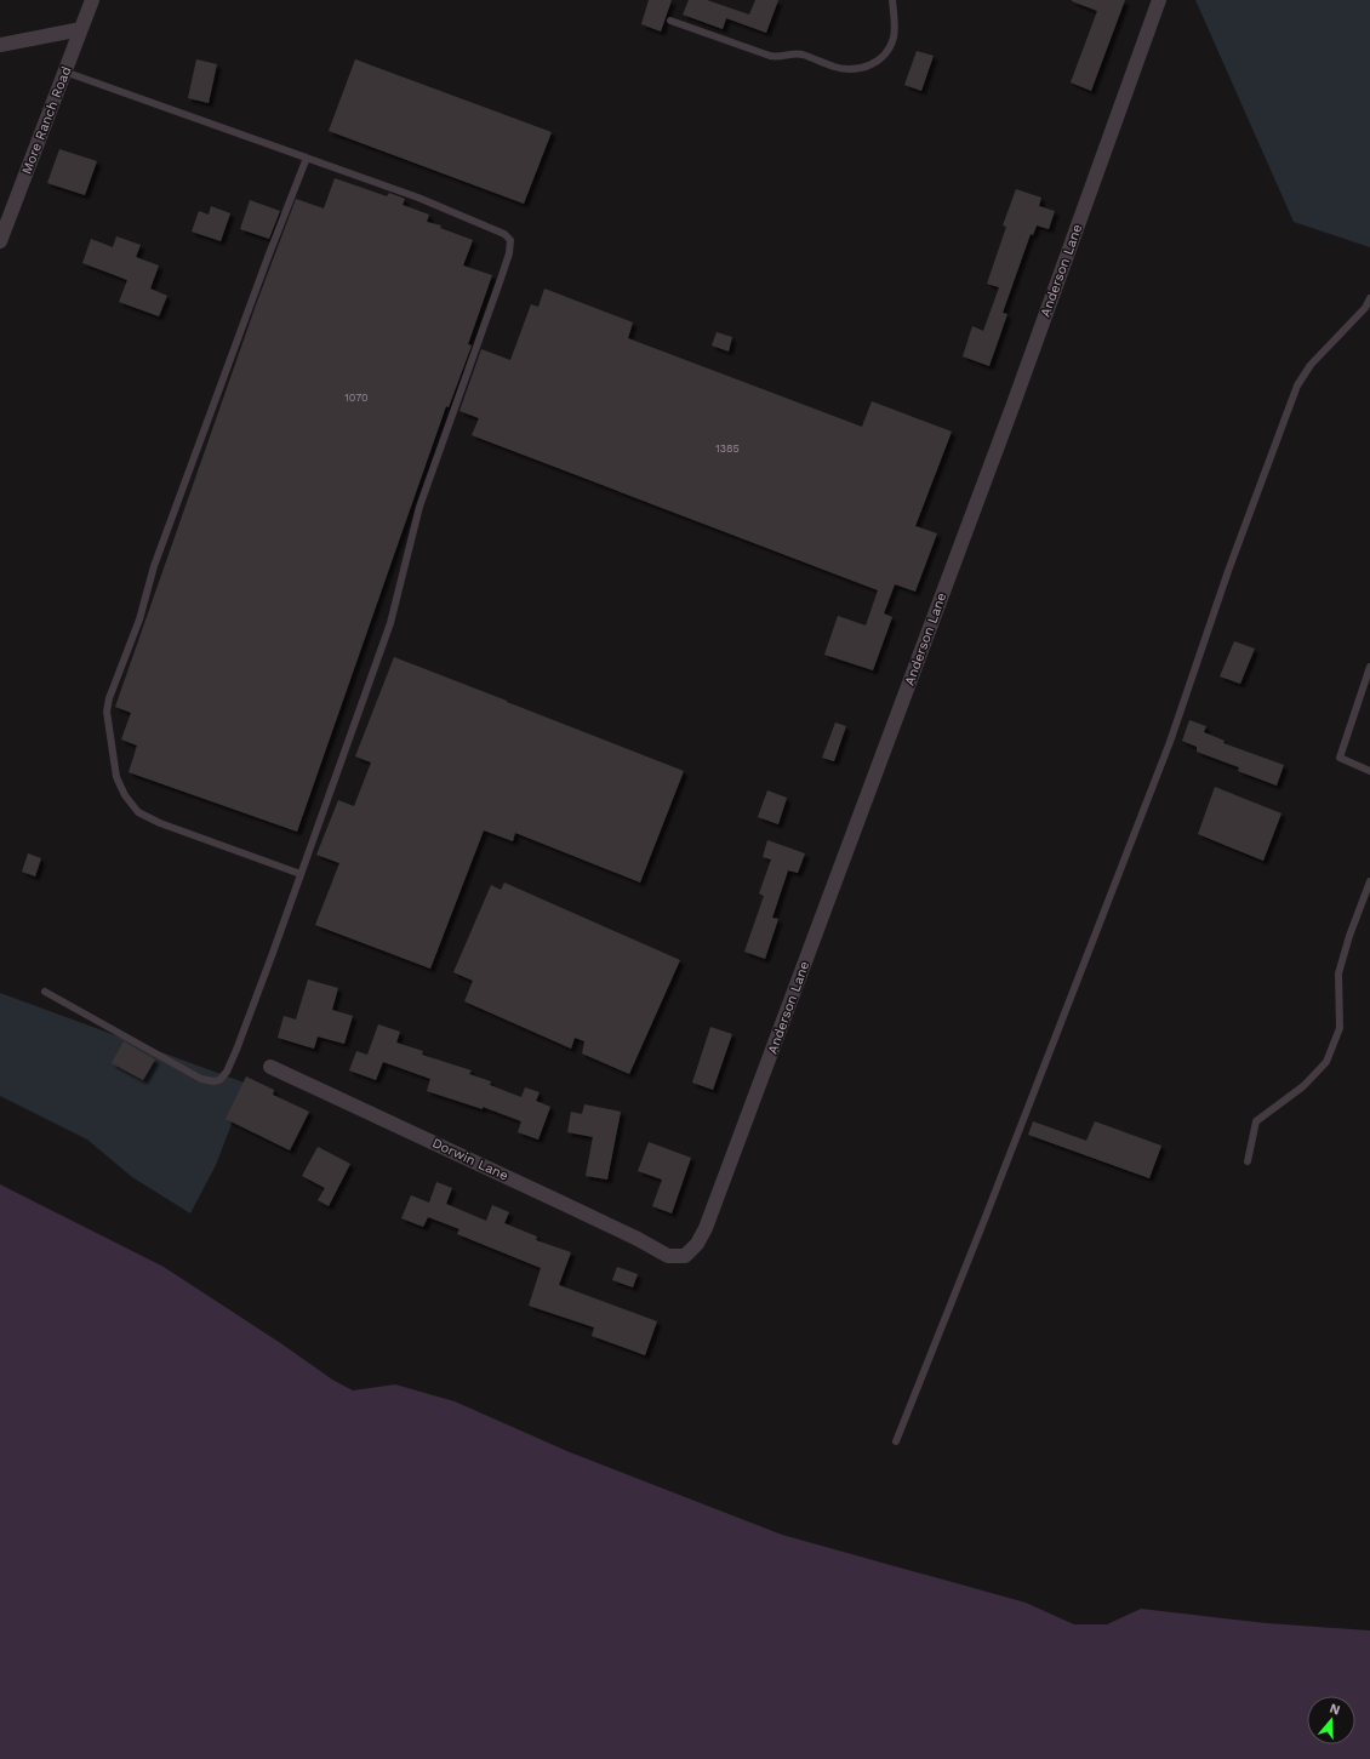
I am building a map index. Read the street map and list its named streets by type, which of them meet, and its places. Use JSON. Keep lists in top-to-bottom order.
{
  "streets": {
    "street": ["More Ranch Road", "Anderson Lane", "Dorwin Lane"]
  },
  "crossings": [
    ["Anderson Lane", "Dorwin Lane"]
  ],
  "house_numbers": ["1070", "1385"],
  "north": "top"
}
